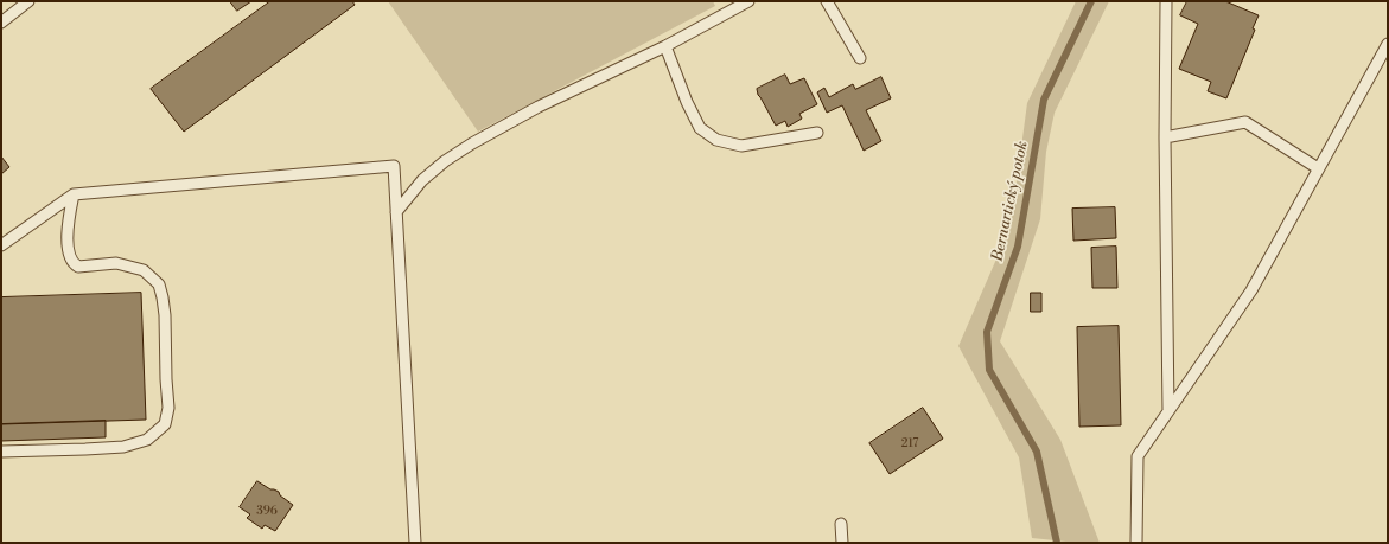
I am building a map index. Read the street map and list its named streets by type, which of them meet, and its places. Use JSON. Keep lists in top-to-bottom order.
{
  "water": ["Bernartický potok"],
  "house_numbers": ["217", "396"]
}
